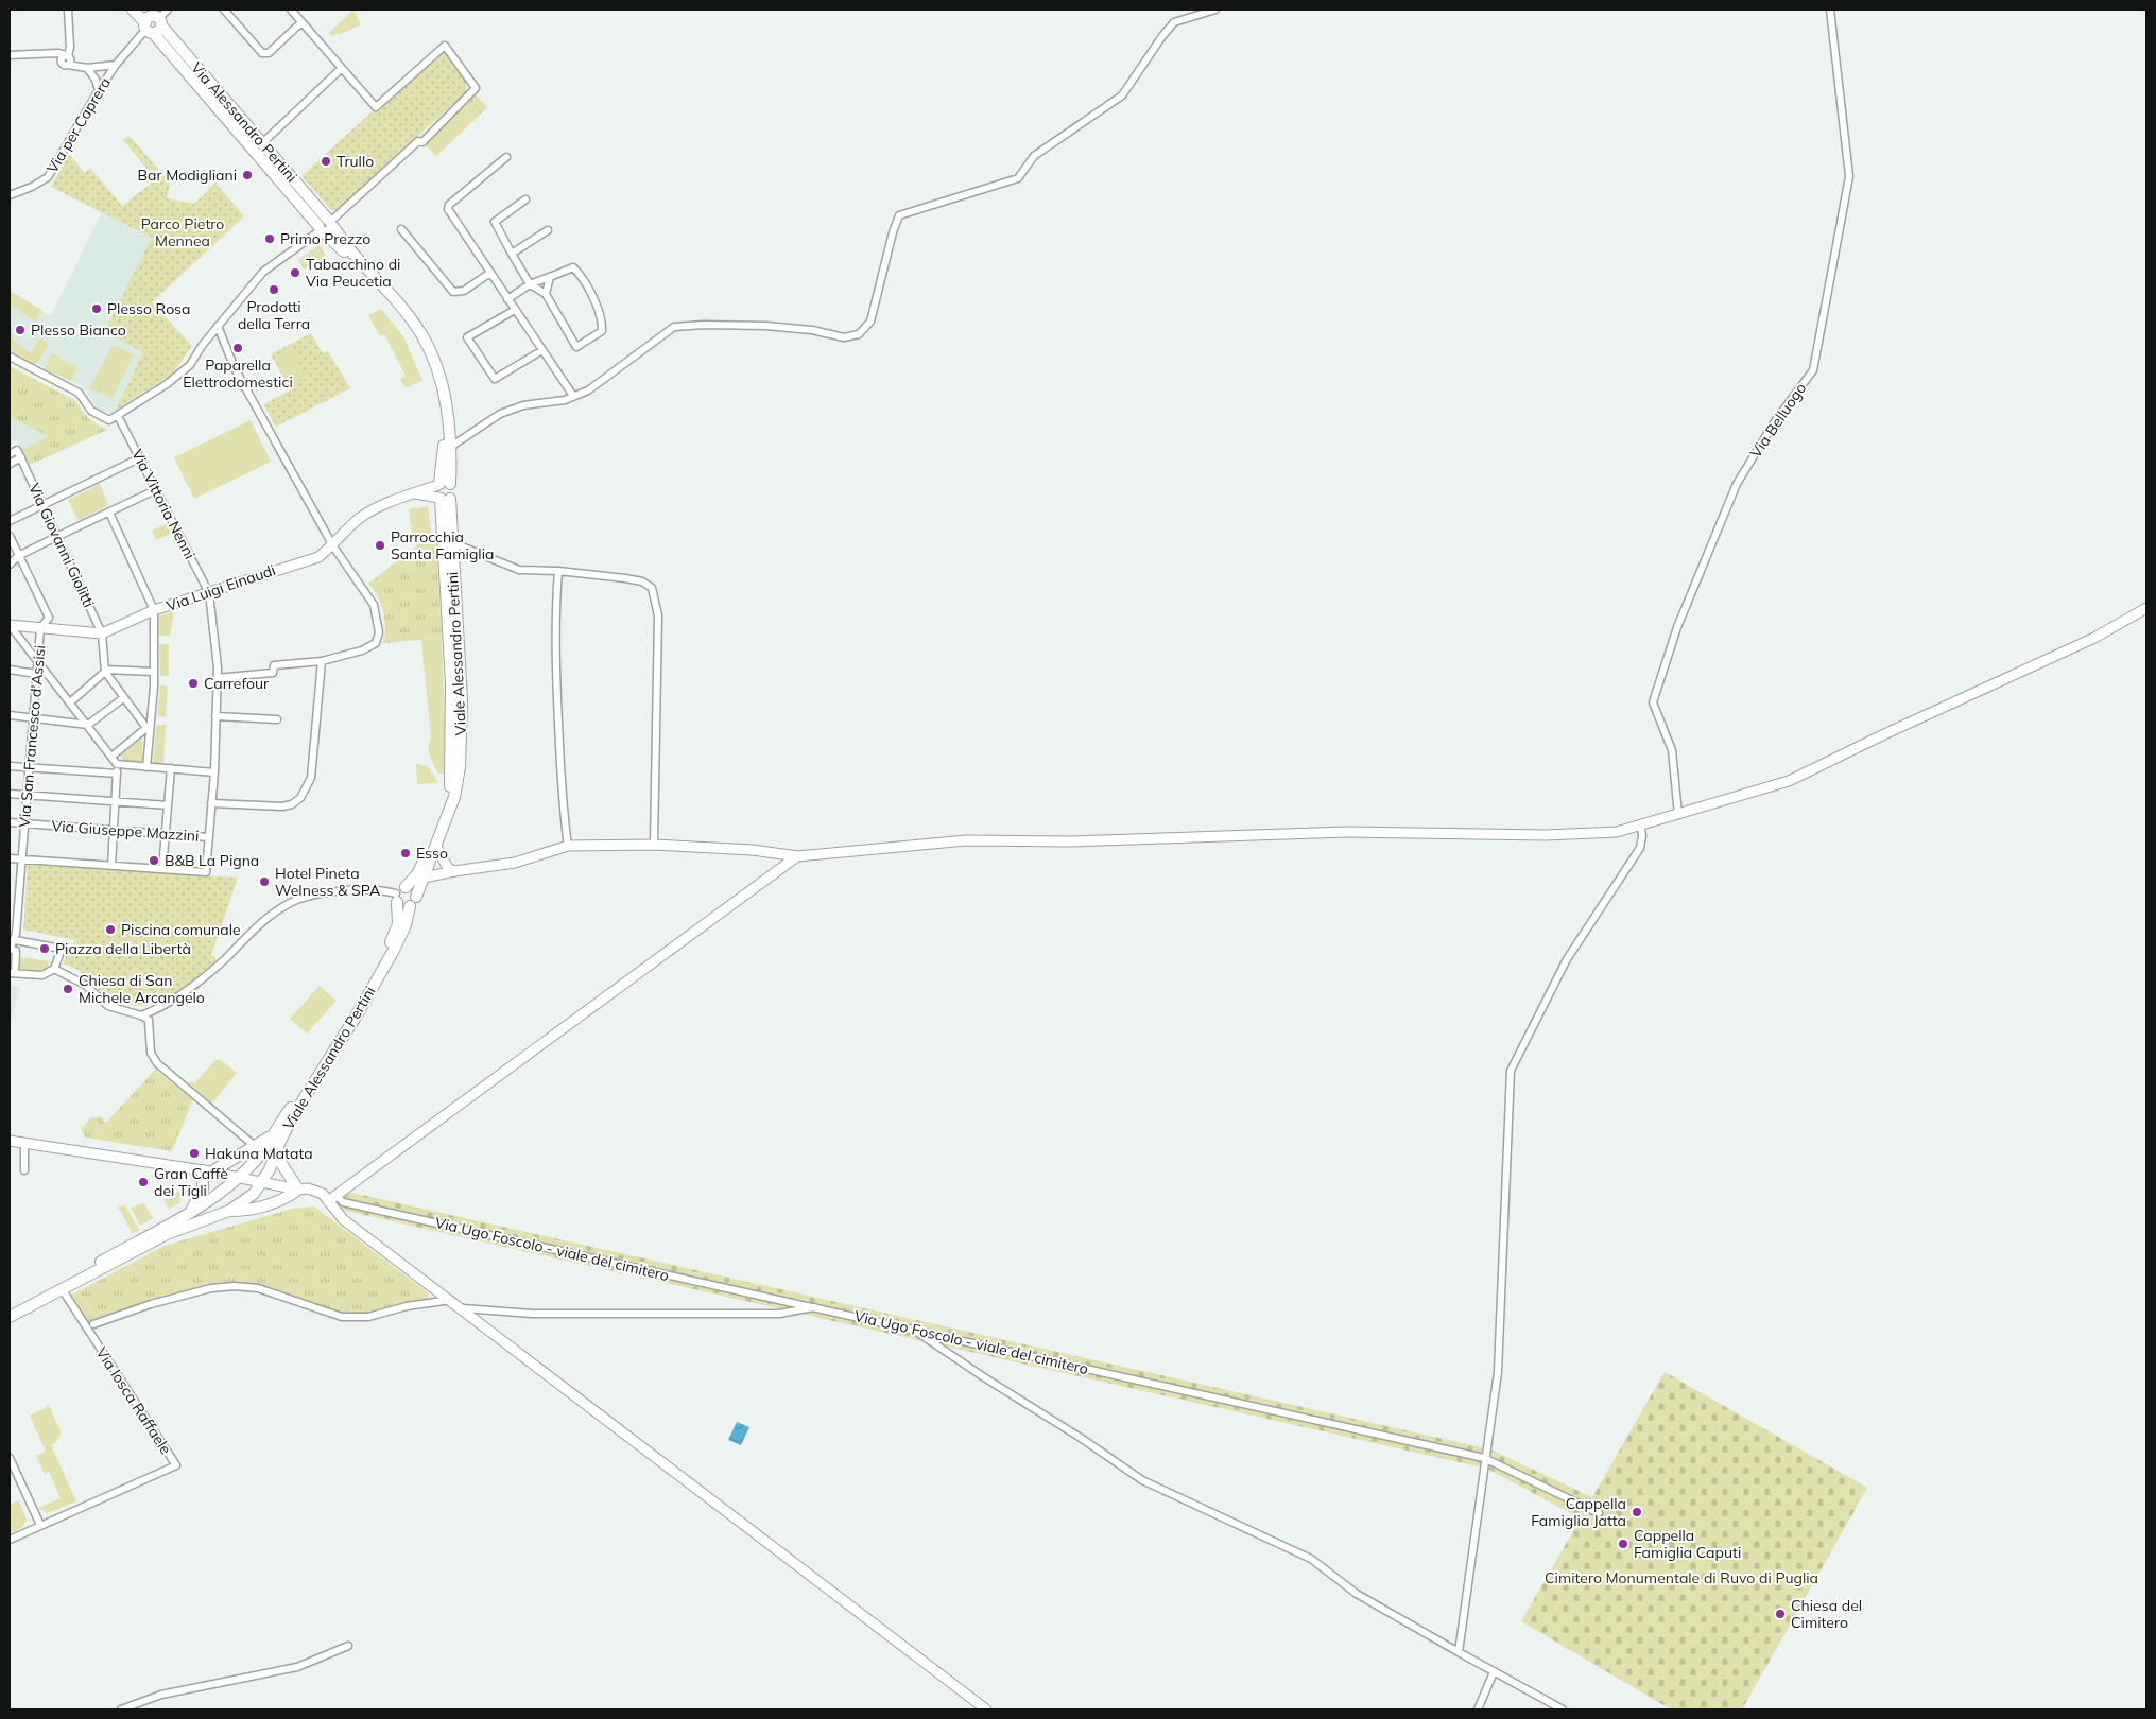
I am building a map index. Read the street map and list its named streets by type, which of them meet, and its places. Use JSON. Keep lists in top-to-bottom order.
{
  "streets": {
    "main road": ["Via Alessandro Pertini", "Via Luigi Einaudi", "Viale Alessandro Pertini"],
    "street": [
      "Via per Caprera",
      "Via Belluogo",
      "Via Vittoria Nenni",
      "Via Giovanni Giolitti",
      "Via San Francesco d'Assisi",
      "Via Giuseppe Mazzini",
      "Via Ugo Foscolo - viale del cimitero",
      "Via Iosca Raffaele"
    ]
  },
  "crossings": [
    ["Via Alessandro Pertini", "Via per Caprera"],
    ["Via Alessandro Pertini", "Viale Alessandro Pertini"],
    ["Via Vittoria Nenni", "Via Luigi Einaudi"],
    ["Via Giovanni Giolitti", "Via Luigi Einaudi"],
    ["Via Luigi Einaudi", "Viale Alessandro Pertini"],
    ["Via Luigi Einaudi", "Via San Francesco d'Assisi"],
    ["Viale Alessandro Pertini", "Via Iosca Raffaele"],
    ["Via San Francesco d'Assisi", "Via Giuseppe Mazzini"]
  ],
  "parks": ["Parco Pietro Mennea", "Cimitero Monumentale di Ruvo di Puglia"],
  "places": [
    "Trullo",
    "Bar Modigliani",
    "Primo Prezzo",
    "Tabacchino di Via Peucetia",
    "Prodotti della Terra",
    "Plesso Rosa",
    "Plesso Bianco",
    "Paparella Elettrodomestici",
    "Parrocchia Santa Famiglia",
    "Carrefour",
    "Esso",
    "B&B La Pigna",
    "Hotel Pineta Welness & SPA",
    "Piscina comunale",
    "Piazza della Libertà",
    "Chiesa di San Michele Arcangelo",
    "Hakuna Matata",
    "Gran Caffè dei Tigli",
    "Cappella Famiglia Jatta",
    "Cappella Famiglia Caputi",
    "Chiesa del Cimitero"
  ]
}
